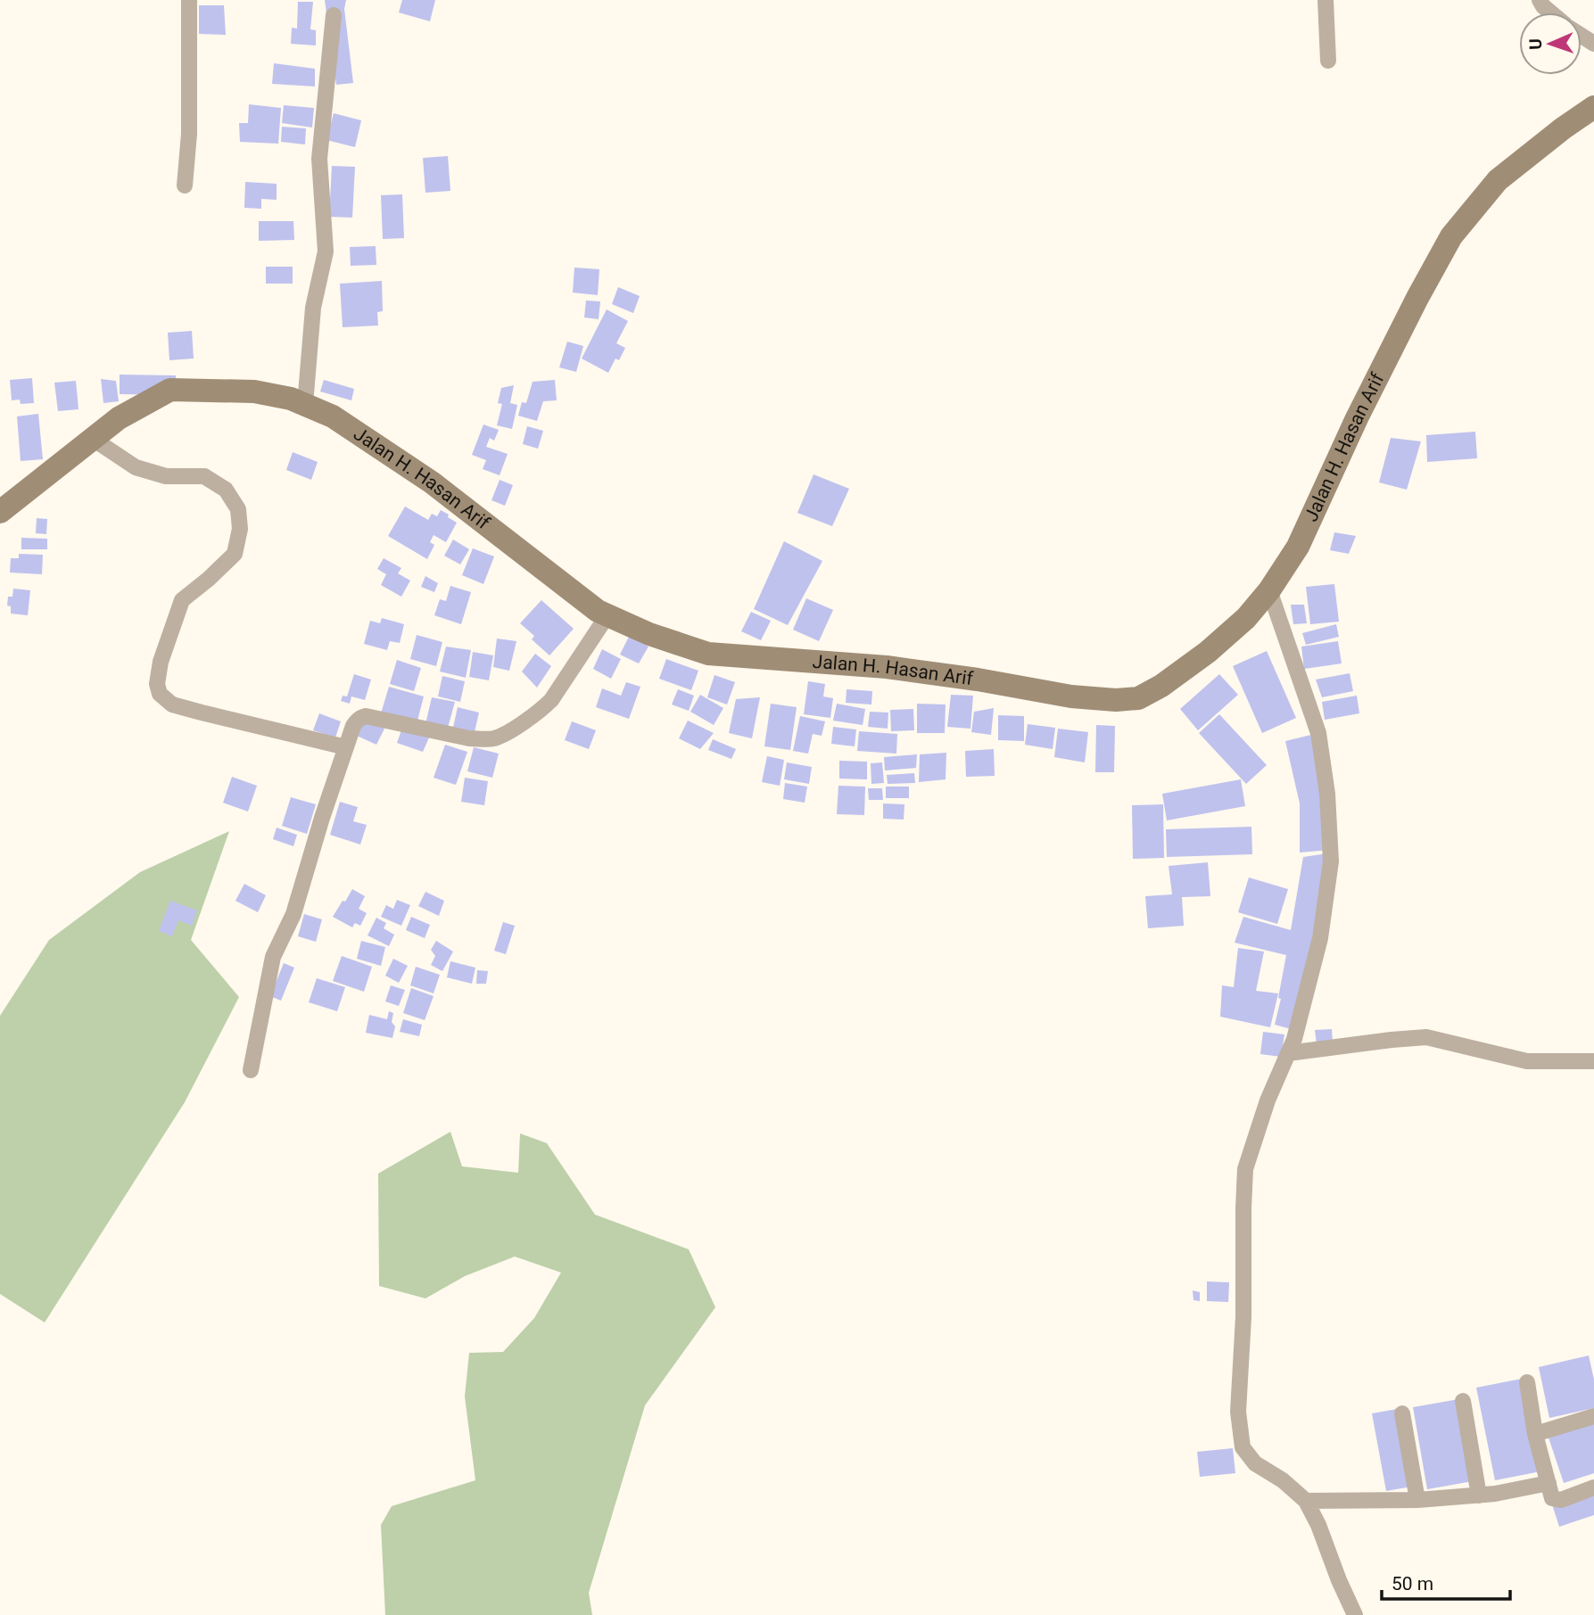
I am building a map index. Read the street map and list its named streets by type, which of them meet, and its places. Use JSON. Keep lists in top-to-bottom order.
{
  "streets": {
    "main road": ["Jalan H. Hasan Arif"]
  },
  "scale_bar": "50 m",
  "north": "left"
}
